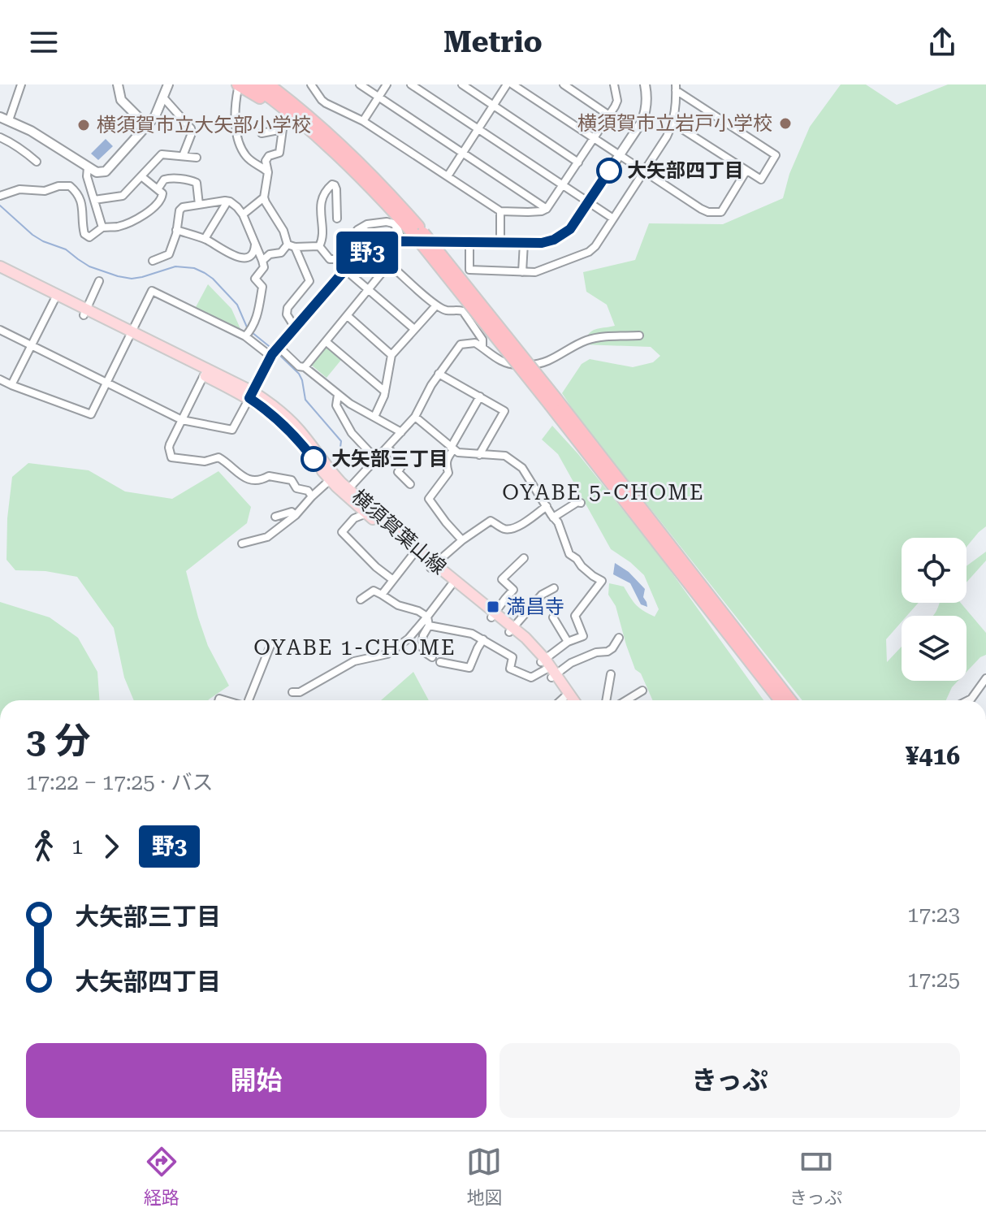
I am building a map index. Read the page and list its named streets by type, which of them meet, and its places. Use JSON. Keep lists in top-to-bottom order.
{
  "streets": {
    "main road": ["横須賀葉山線"]
  },
  "districts": ["OYABE 5-CHOME", "OYABE 1-CHOME"],
  "places": {
    "other": [
      "横須賀市立岩戸小学校",
      "横須賀市立大矢部小学校",
      "大矢部四丁目",
      "大矢部三丁目"
    ],
    "transit": ["満昌寺"]
  },
  "lines": ["bus line 野3"],
  "page": {
    "header": "Metrio",
    "on_map": "野3",
    "heading": ["3 分", "17:22 – 17:25 · バス", "¥416"],
    "legs": ["1", "野3"],
    "list": [
      {
        "name": "大矢部三丁目",
        "value": "17:23"
      },
      {
        "name": "大矢部四丁目",
        "value": "17:25"
      }
    ],
    "buttons": ["開始", "きっぷ"],
    "tabs": ["経路", "地図", "きっぷ"]
  }
}
